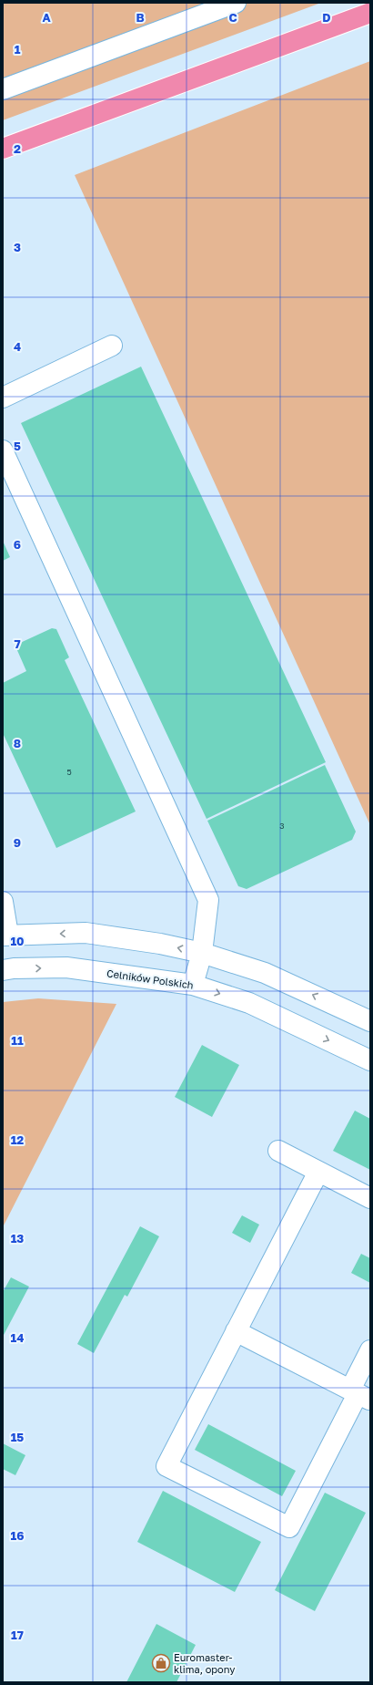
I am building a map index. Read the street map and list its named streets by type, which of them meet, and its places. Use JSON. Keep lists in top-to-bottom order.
{
  "streets": {
    "street": ["Celników Polskich"]
  },
  "places": {
    "shop": ["Euromaster- klima, opony"]
  },
  "house_numbers": ["5", "3"],
  "grid": {
    "columns": [
      "A",
      "B",
      "C",
      "D"
    ],
    "rows": [
      "1",
      "2",
      "3",
      "4",
      "5",
      "6",
      "7",
      "8",
      "9",
      "10",
      "11",
      "12",
      "13",
      "14",
      "15",
      "16",
      "17"
    ]
  }
}
